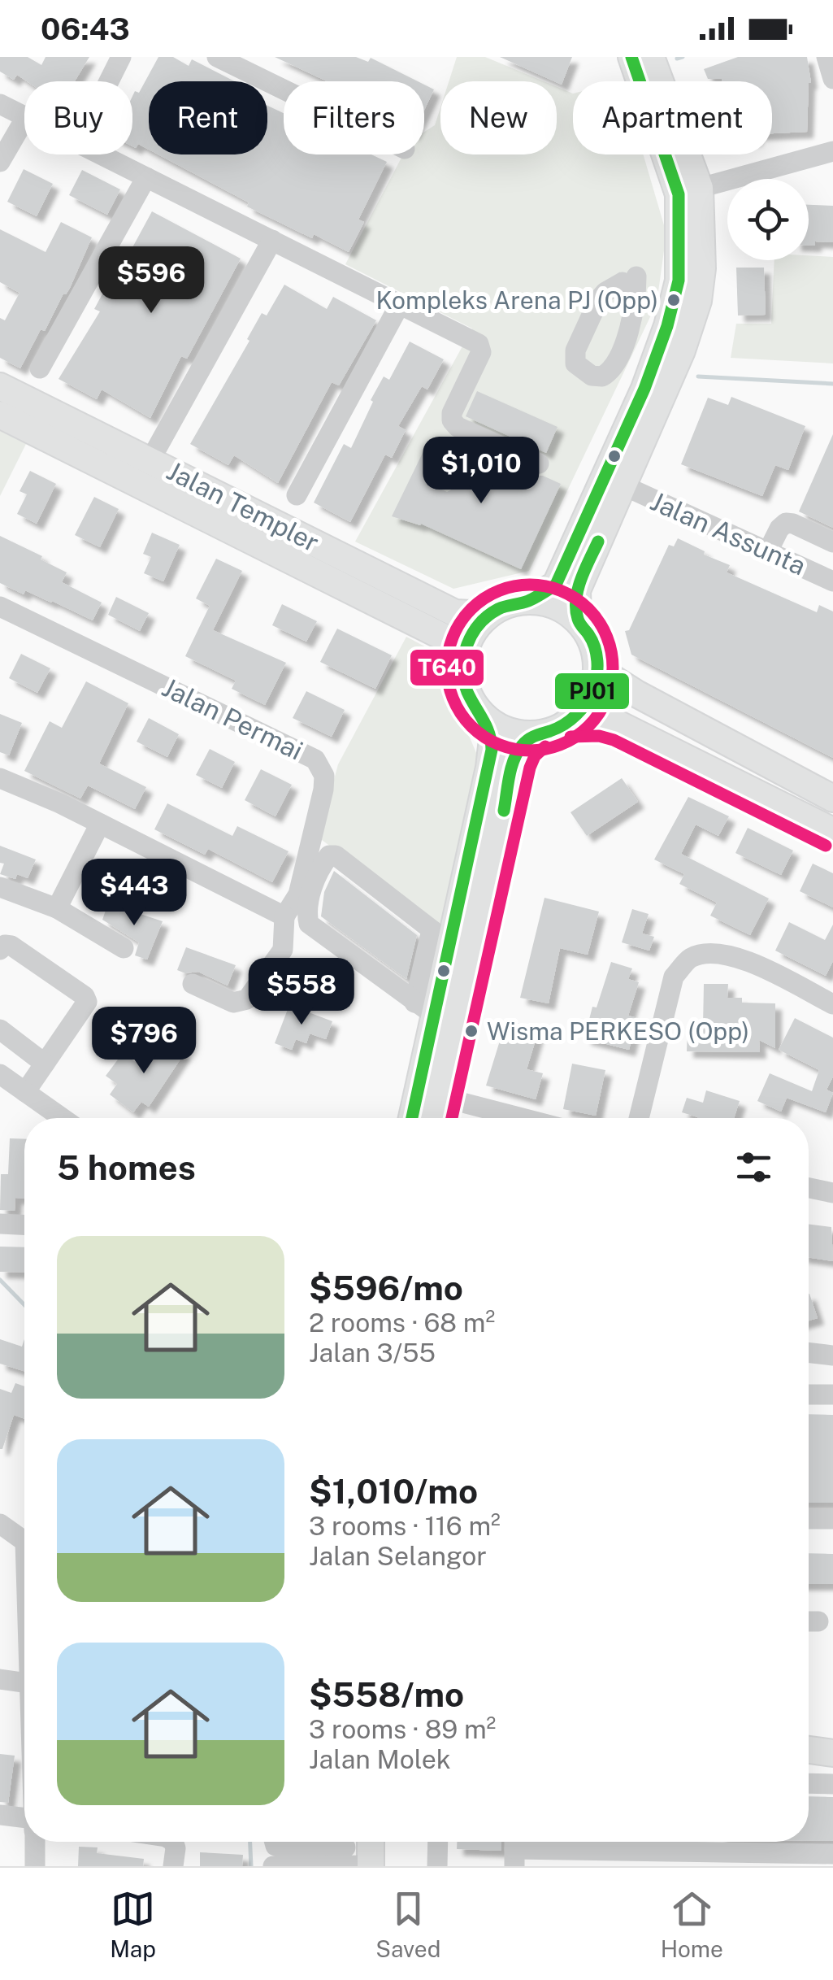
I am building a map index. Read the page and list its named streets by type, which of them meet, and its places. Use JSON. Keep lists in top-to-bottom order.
{
  "streets": {
    "main road": ["Jalan Templer"],
    "street": ["Jalan Assunta", "Jalan Permai"]
  },
  "places": ["Kompleks Arena PJ (Opp)", "Wisma PERKESO (Opp)"],
  "lines": ["transit line PJ01", "transit line T640"],
  "page": {
    "status": "06:43",
    "chip": [
      "Buy",
      "Rent",
      "Filters",
      "New",
      "Apartment"
    ],
    "price": [
      "$596",
      "$1,010",
      "$443",
      "$558",
      "$796"
    ],
    "heading": "5 homes",
    "list": [
      {
        "name": "$596/mo",
        "note": "2 rooms · 68 m² · Jalan 3/55"
      },
      {
        "name": "$1,010/mo",
        "note": "3 rooms · 116 m² · Jalan Selangor"
      },
      {
        "name": "$558/mo",
        "note": "3 rooms · 89 m² · Jalan Molek"
      }
    ],
    "tabs": ["Map", "Saved", "Home"]
  }
}
